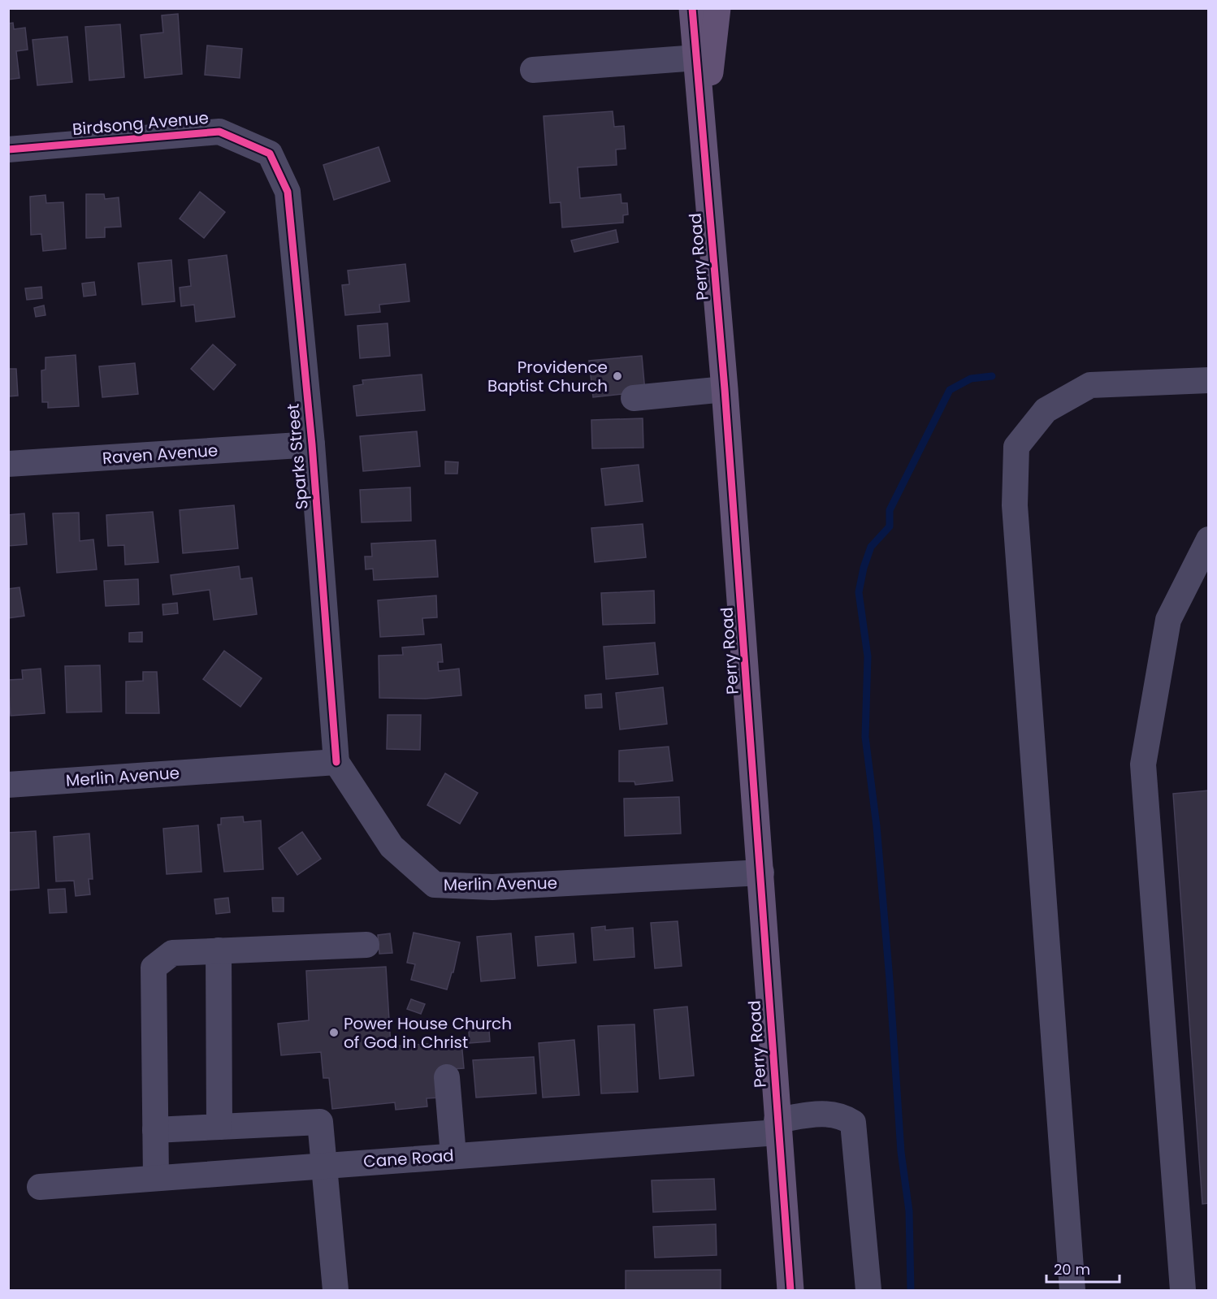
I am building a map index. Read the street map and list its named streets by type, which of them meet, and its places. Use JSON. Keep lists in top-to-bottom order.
{
  "streets": {
    "main road": ["Perry Road"],
    "street": [
      "Birdsong Avenue",
      "Raven Avenue",
      "Sparks Street",
      "Merlin Avenue",
      "Cane Road"
    ]
  },
  "crossings": [
    ["Birdsong Avenue", "Sparks Street"],
    ["Perry Road", "Merlin Avenue"],
    ["Perry Road", "Cane Road"],
    ["Raven Avenue", "Sparks Street"],
    ["Sparks Street", "Merlin Avenue"]
  ],
  "places": ["Providence Baptist Church", "Power House Church of God in Christ"],
  "scale_bar": "20 m"
}
